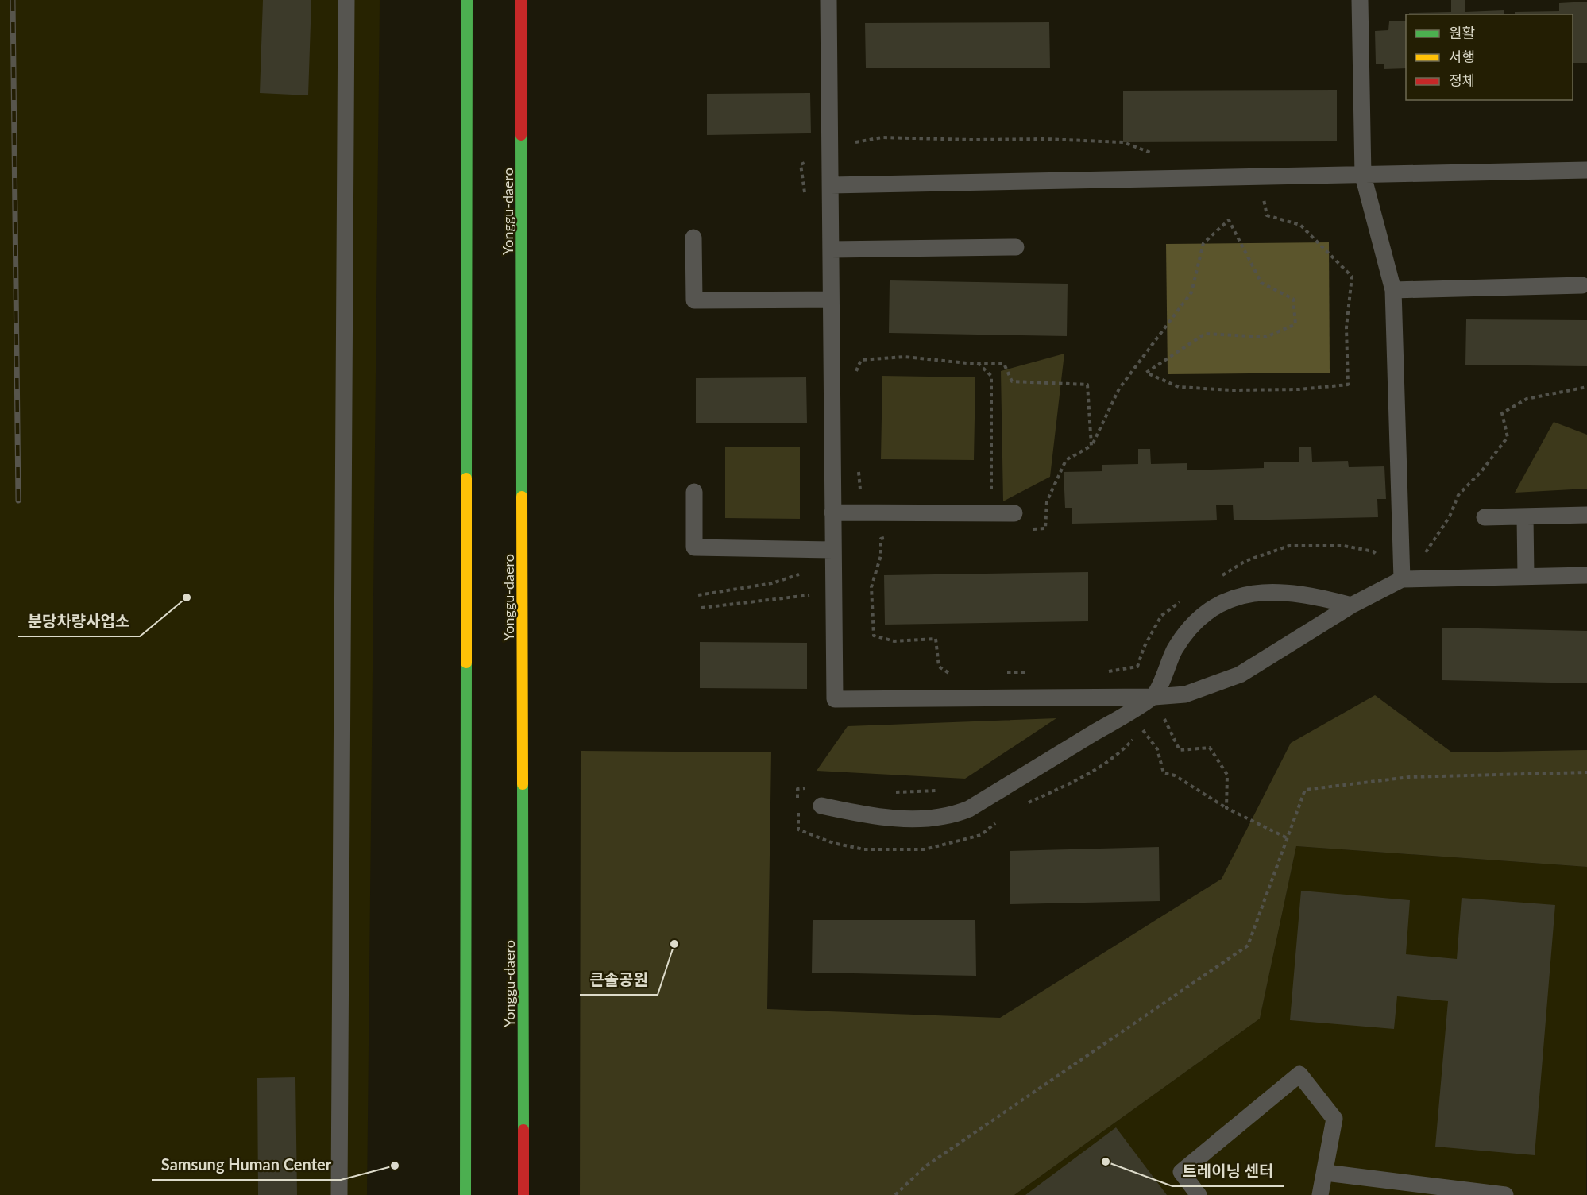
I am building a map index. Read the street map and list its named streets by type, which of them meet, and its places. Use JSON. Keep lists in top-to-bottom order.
{
  "streets": {
    "main road": ["Yonggu-daero"]
  },
  "places": [
    "분당차량사업소",
    "큰솔공원",
    "트레이닝 센터",
    "Samsung Human Center"
  ],
  "legend": ["원활", "서행", "정체"]
}
